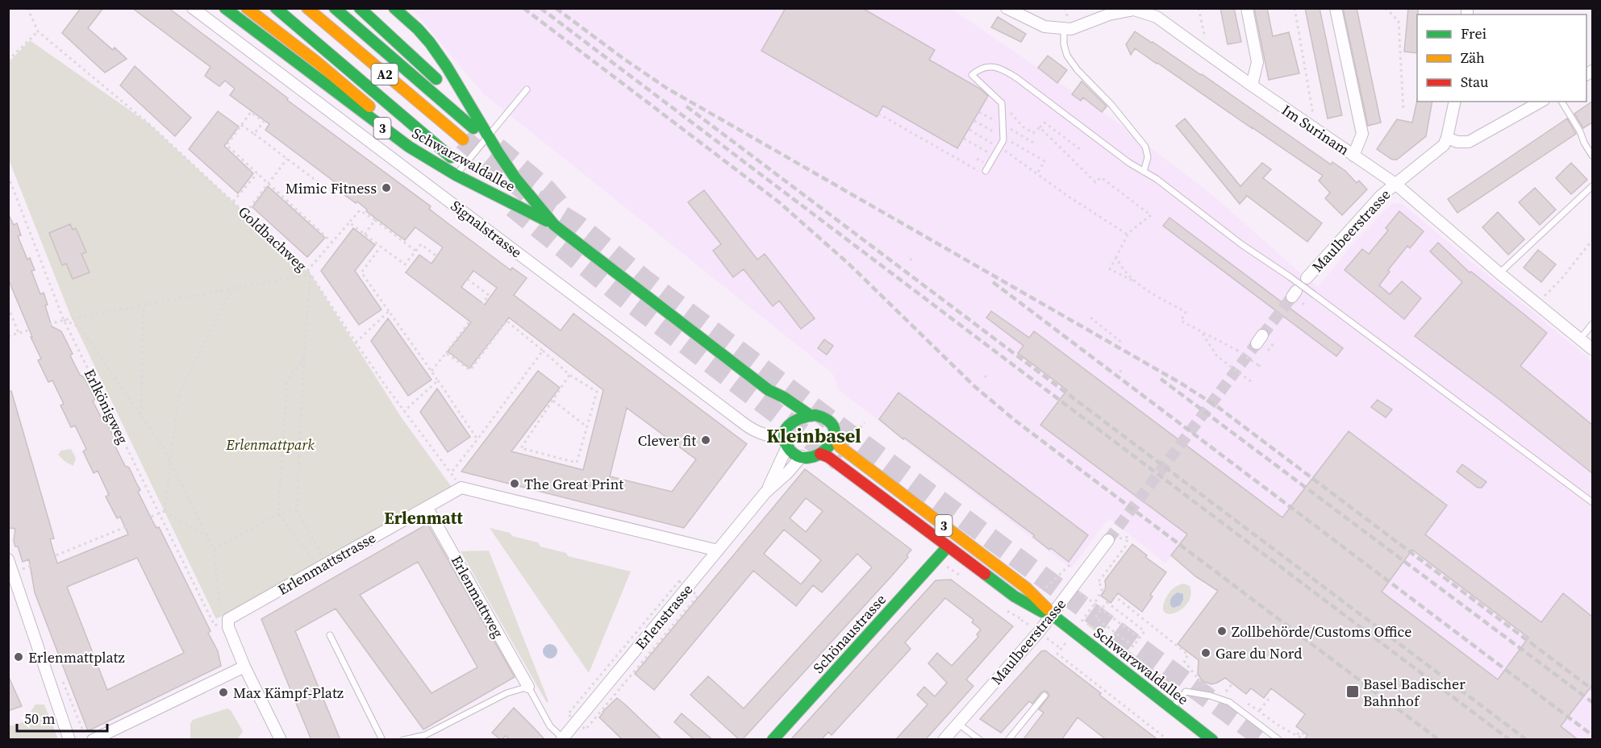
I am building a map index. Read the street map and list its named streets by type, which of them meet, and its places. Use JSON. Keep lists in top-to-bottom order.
{
  "streets": {
    "main road": [
      "A2",
      "3",
      "Schwarzwaldallee",
      "Schönaustrasse"
    ],
    "street": [
      "Im Surinam",
      "Signalstrasse",
      "Maulbeerstrasse",
      "Erlenmattstrasse",
      "Erlenmattweg",
      "Erlenstrasse"
    ],
    "path": ["Goldbachweg", "Erlkönigweg"]
  },
  "crossings": [
    ["3", "Schwarzwaldallee"],
    ["3", "Signalstrasse"],
    ["3", "Erlenstrasse"],
    ["Im Surinam", "Maulbeerstrasse"],
    ["Schwarzwaldallee", "Signalstrasse"],
    ["Schwarzwaldallee", "Maulbeerstrasse"],
    ["Schwarzwaldallee", "Erlenstrasse"],
    ["Schwarzwaldallee", "Schönaustrasse"],
    ["Signalstrasse", "Erlenstrasse"],
    ["Goldbachweg", "Erlenmattstrasse"],
    ["Erlenmattstrasse", "Erlenmattweg"],
    ["Erlenmattweg", "Erlenstrasse"]
  ],
  "districts": ["Kleinbasel", "Erlenmatt"],
  "parks": ["Erlenmattpark"],
  "places": {
    "other": [
      "Mimic Fitness",
      "Clever fit",
      "The Great Print",
      "Zollbehörde/Customs Office",
      "Gare du Nord",
      "Erlenmattplatz",
      "Max Kämpf-Platz"
    ],
    "transit": ["Basel Badischer Bahnhof"]
  },
  "legend": ["Frei", "Zäh", "Stau"],
  "scale_bar": "50 m"
}
